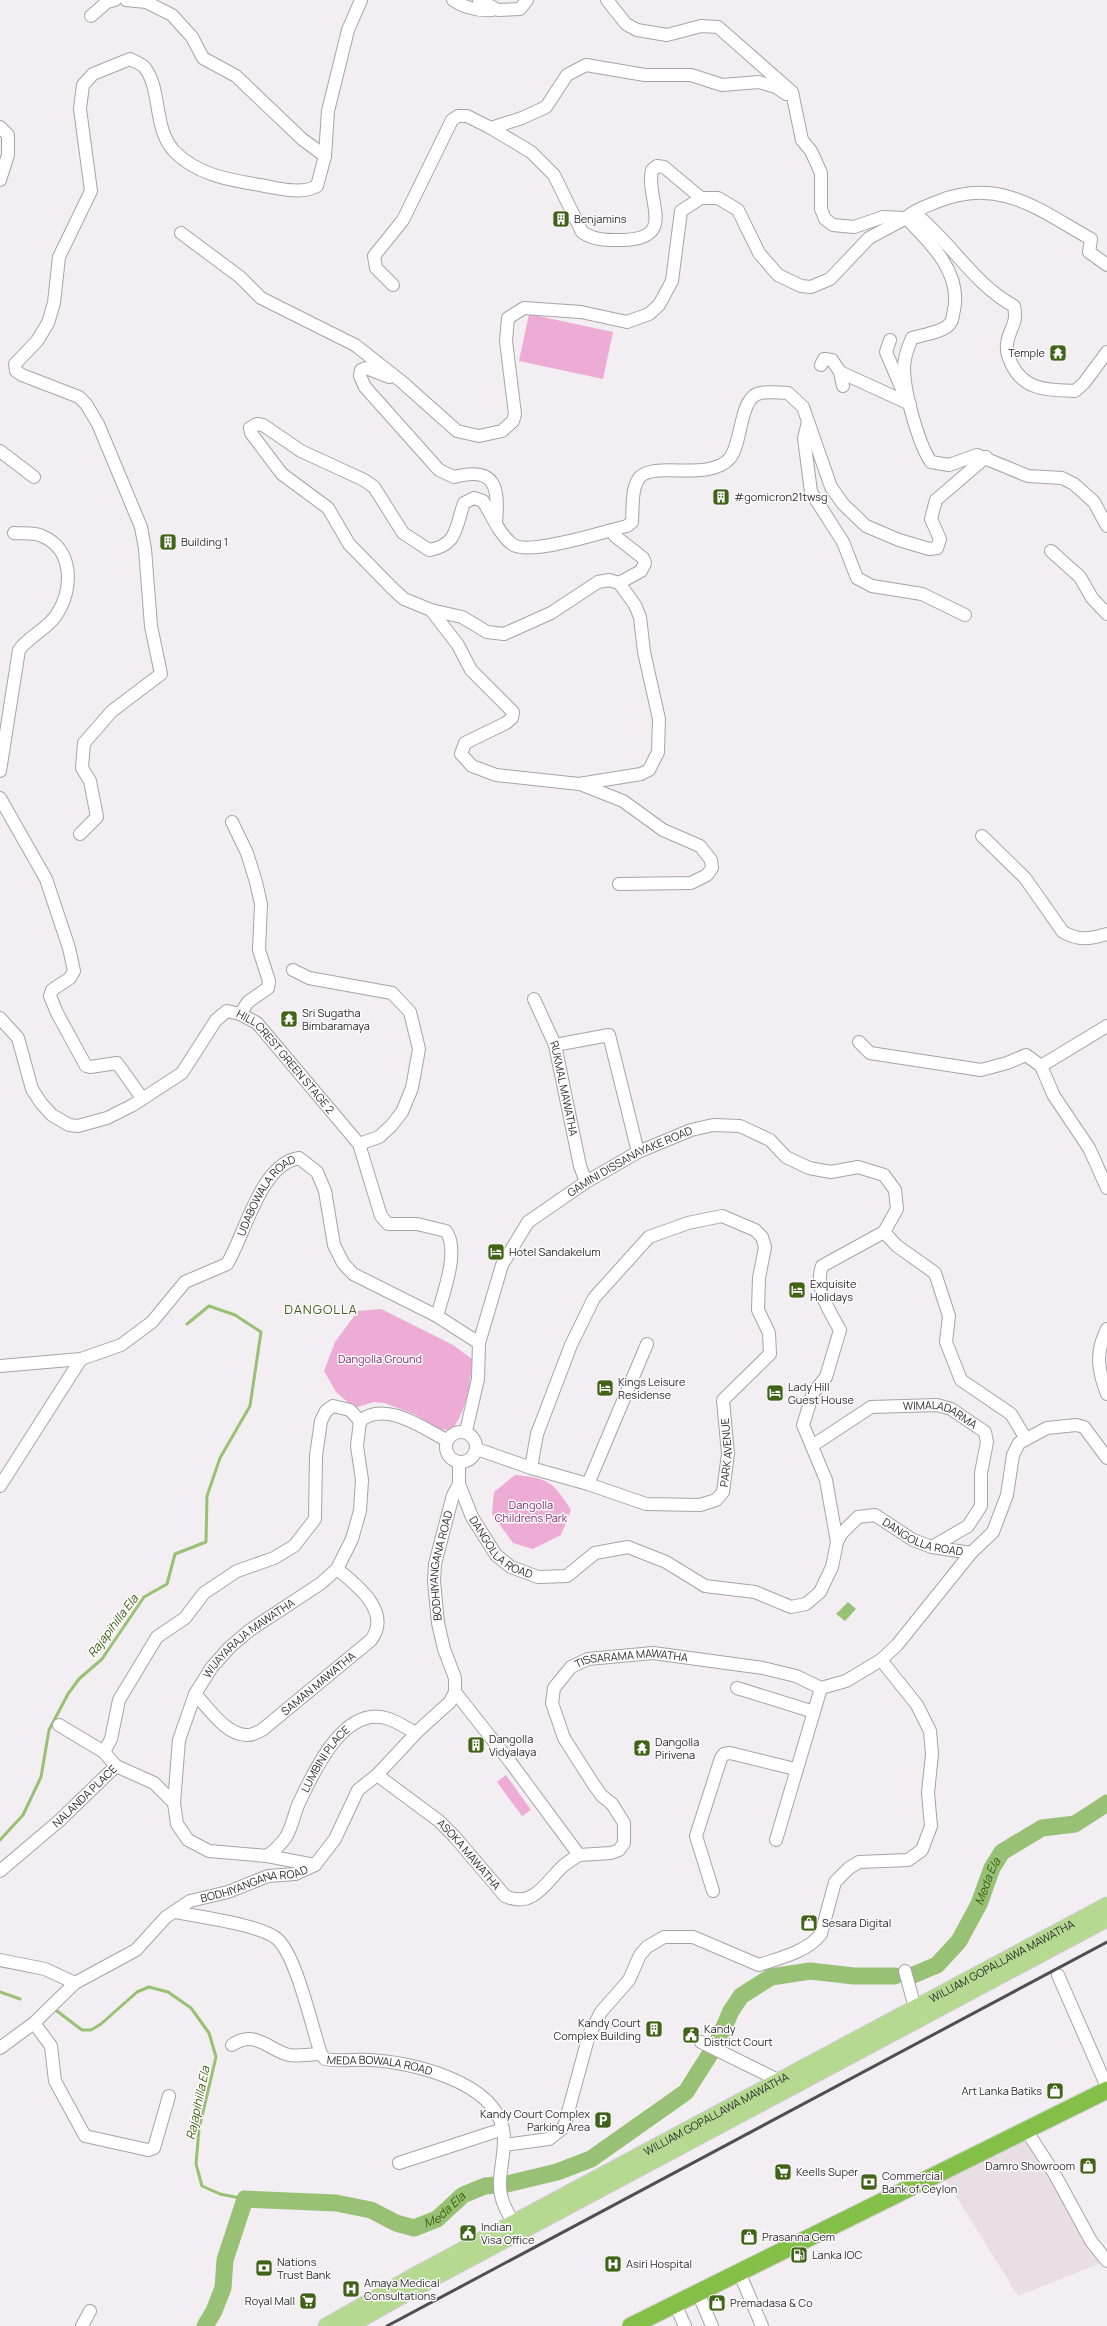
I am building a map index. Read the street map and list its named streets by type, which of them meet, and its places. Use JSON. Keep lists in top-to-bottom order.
{
  "streets": {
    "main road": ["WILLIAM GOPALLAWA MAWATHA"],
    "street": [
      "HILL CREST GREEN STAGE 2",
      "RUKMAL MAWATHA",
      "GAMINI DISSANAYAKE ROAD",
      "UDABOWALA ROAD",
      "WIMALADARMA",
      "PARK AVENUE",
      "DANGOLLA ROAD",
      "BODHIYANGANA ROAD",
      "WIJAYARAJA MAWATHA",
      "TISSARAMA MAWATHA",
      "SAMAN MAWATHA",
      "LUMBINI PLACE",
      "NALANDA PLACE",
      "ASOKA MAWATHA",
      "MEDA BOWALA ROAD"
    ]
  },
  "crossings": [
    ["HILL CREST GREEN STAGE 2", "UDABOWALA ROAD"],
    ["RUKMAL MAWATHA", "GAMINI DISSANAYAKE ROAD"],
    ["GAMINI DISSANAYAKE ROAD", "UDABOWALA ROAD"],
    ["GAMINI DISSANAYAKE ROAD", "BODHIYANGANA ROAD"],
    ["WIMALADARMA", "DANGOLLA ROAD"],
    ["DANGOLLA ROAD", "BODHIYANGANA ROAD"],
    ["BODHIYANGANA ROAD", "WIJAYARAJA MAWATHA"],
    ["BODHIYANGANA ROAD", "LUMBINI PLACE"],
    ["BODHIYANGANA ROAD", "ASOKA MAWATHA"],
    ["BODHIYANGANA ROAD", "MEDA BOWALA ROAD"],
    ["WIJAYARAJA MAWATHA", "SAMAN MAWATHA"],
    ["WIJAYARAJA MAWATHA", "LUMBINI PLACE"],
    ["WIJAYARAJA MAWATHA", "NALANDA PLACE"],
    ["TISSARAMA MAWATHA", "ASOKA MAWATHA"],
    ["WILLIAM GOPALLAWA MAWATHA", "MEDA BOWALA ROAD"]
  ],
  "districts": ["DANGOLLA"],
  "water": ["Rajapihilla Ela", "Meda Ela"],
  "parks": ["Dangolla Ground", "Dangolla Childrens Park"],
  "places": {
    "building": [
      "Benjamins",
      "#gomicron21twsg",
      "Building 1",
      "Dangolla Vidyalaya",
      "Kandy Court Complex Building"
    ],
    "temple": ["Temple", "Sri Sugatha Bimbaramaya", "Dangolla Pirivena"],
    "hotel": [
      "Hotel Sandakelum",
      "Exquisite Holidays",
      "Kings Leisure Residense",
      "Lady Hill Guest House"
    ],
    "shop": [
      "Sesara Digital",
      "Art Lanka Batiks",
      "Damro Showroom",
      "Prasanna Gem",
      "Premadasa & Co"
    ],
    "public building": ["Kandy District Court", "Indian Visa Office"],
    "parking": ["Kandy Court Complex Parking Area"],
    "supermarket": ["Keells Super", "Royal Mall"],
    "bank": ["Commercial Bank of Ceylon", "Nations Trust Bank"],
    "fuel station": ["Lanka IOC"],
    "hospital": ["Asiri Hospital", "Amaya Medical Consultations"]
  }
}
